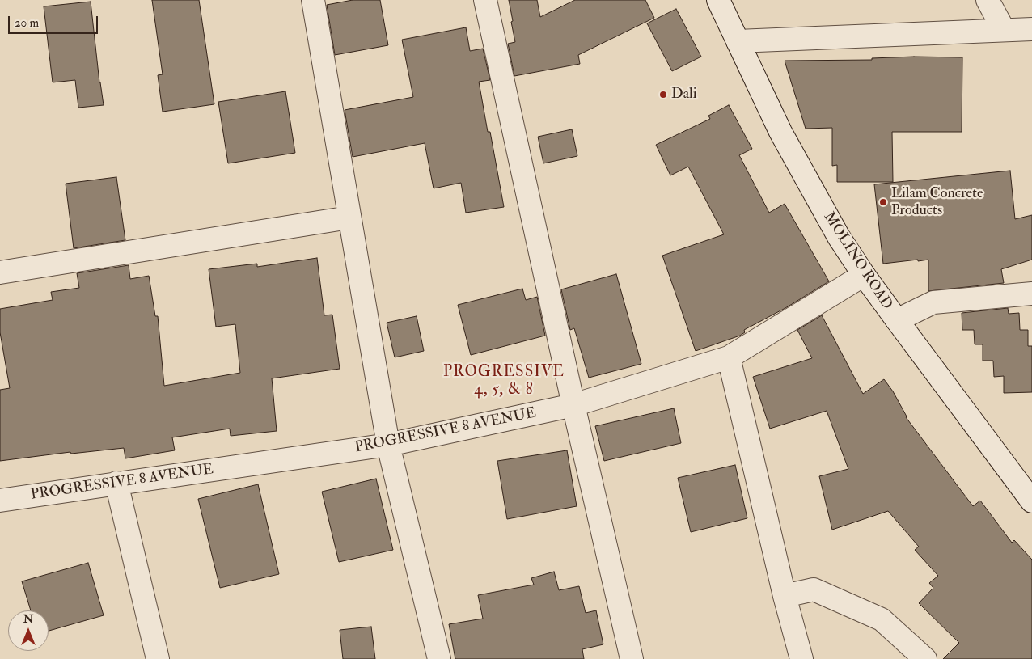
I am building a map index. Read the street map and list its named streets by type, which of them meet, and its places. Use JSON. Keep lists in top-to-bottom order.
{
  "streets": {
    "street": ["MOLINO ROAD", "PROGRESSIVE 8 AVENUE"]
  },
  "crossings": [
    ["MOLINO ROAD", "PROGRESSIVE 8 AVENUE"]
  ],
  "districts": ["PROGRESSIVE 4, 5, & 8"],
  "places": ["Dali", "Lilam Concrete Products"],
  "scale_bar": "20 m",
  "north": "top"
}
